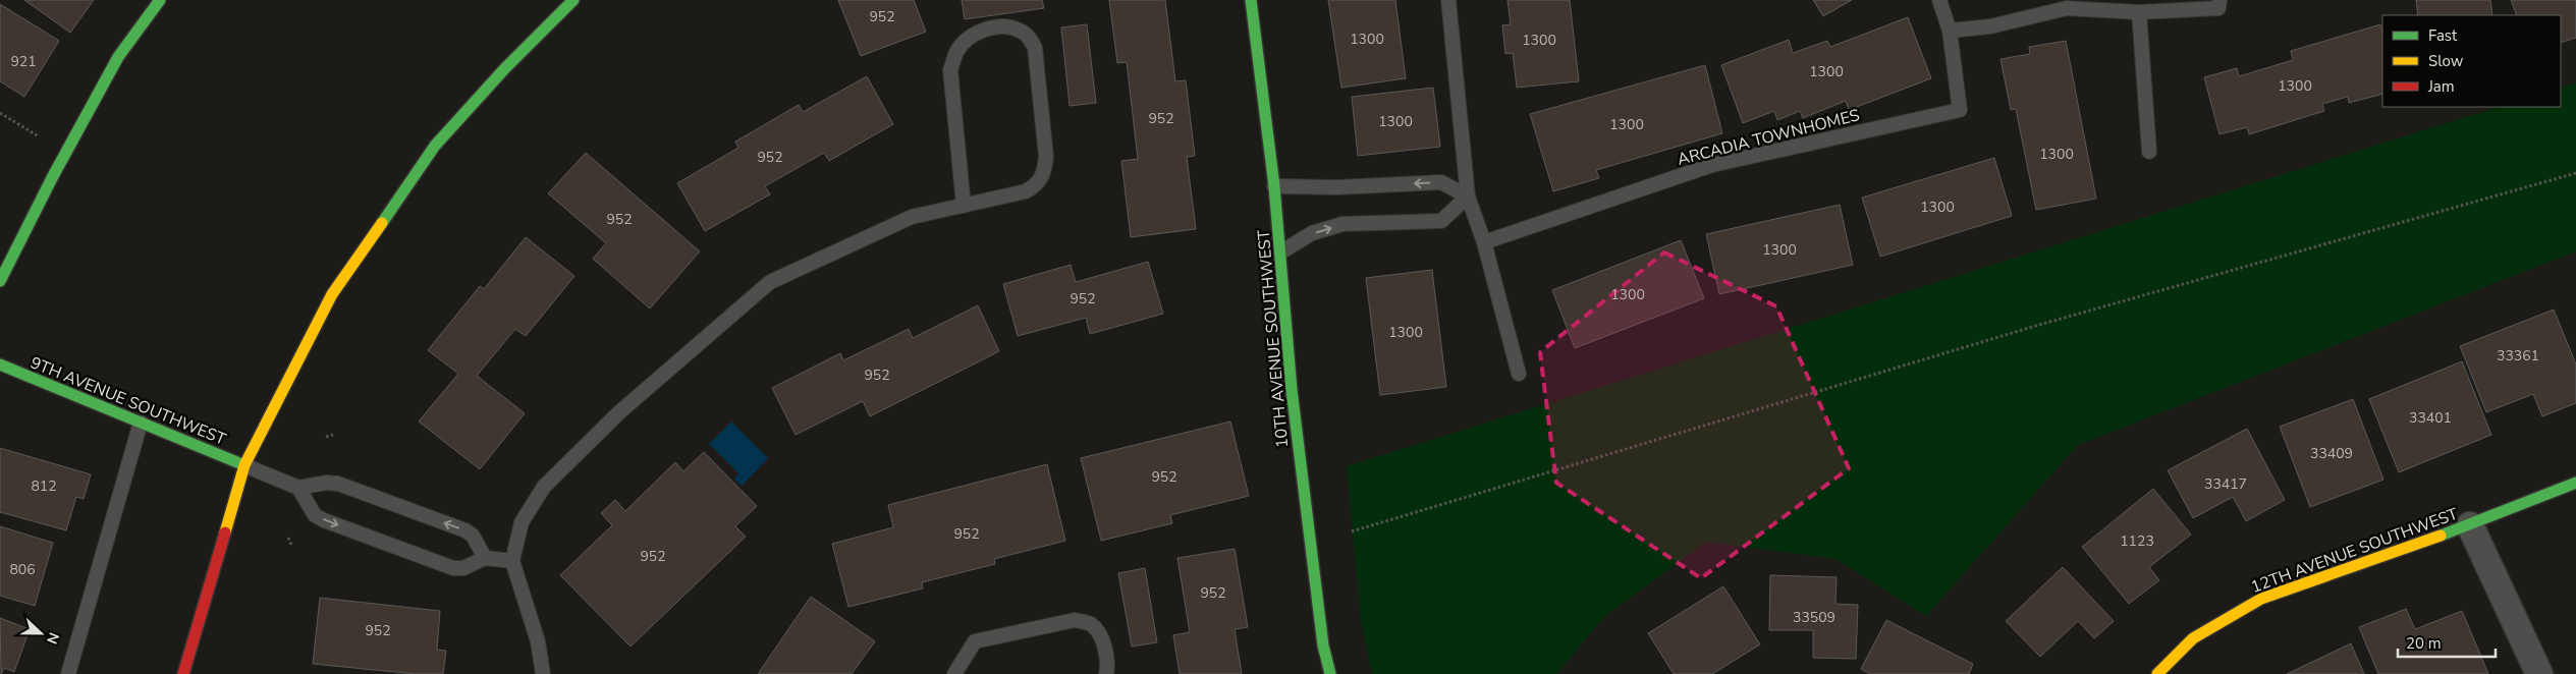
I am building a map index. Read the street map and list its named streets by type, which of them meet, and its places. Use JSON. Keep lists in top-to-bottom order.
{
  "streets": {
    "street": ["10TH AVENUE SOUTHWEST", "9TH AVENUE SOUTHWEST", "12TH AVENUE SOUTHWEST"],
    "lane": ["ARCADIA TOWNHOMES"]
  },
  "house_numbers": [
    "952",
    "1300",
    "1300",
    "921",
    "1300",
    "1300",
    "952",
    "1300",
    "1300",
    "1300",
    "952",
    "1300",
    "952",
    "1300",
    "1300",
    "952",
    "1300",
    "33361",
    "952",
    "33401",
    "33409",
    "952",
    "33417",
    "812",
    "952",
    "1123",
    "952",
    "806",
    "952",
    "33509",
    "952"
  ],
  "legend": ["Fast", "Slow", "Jam"],
  "scale_bar": "20 m",
  "north": "right"
}
